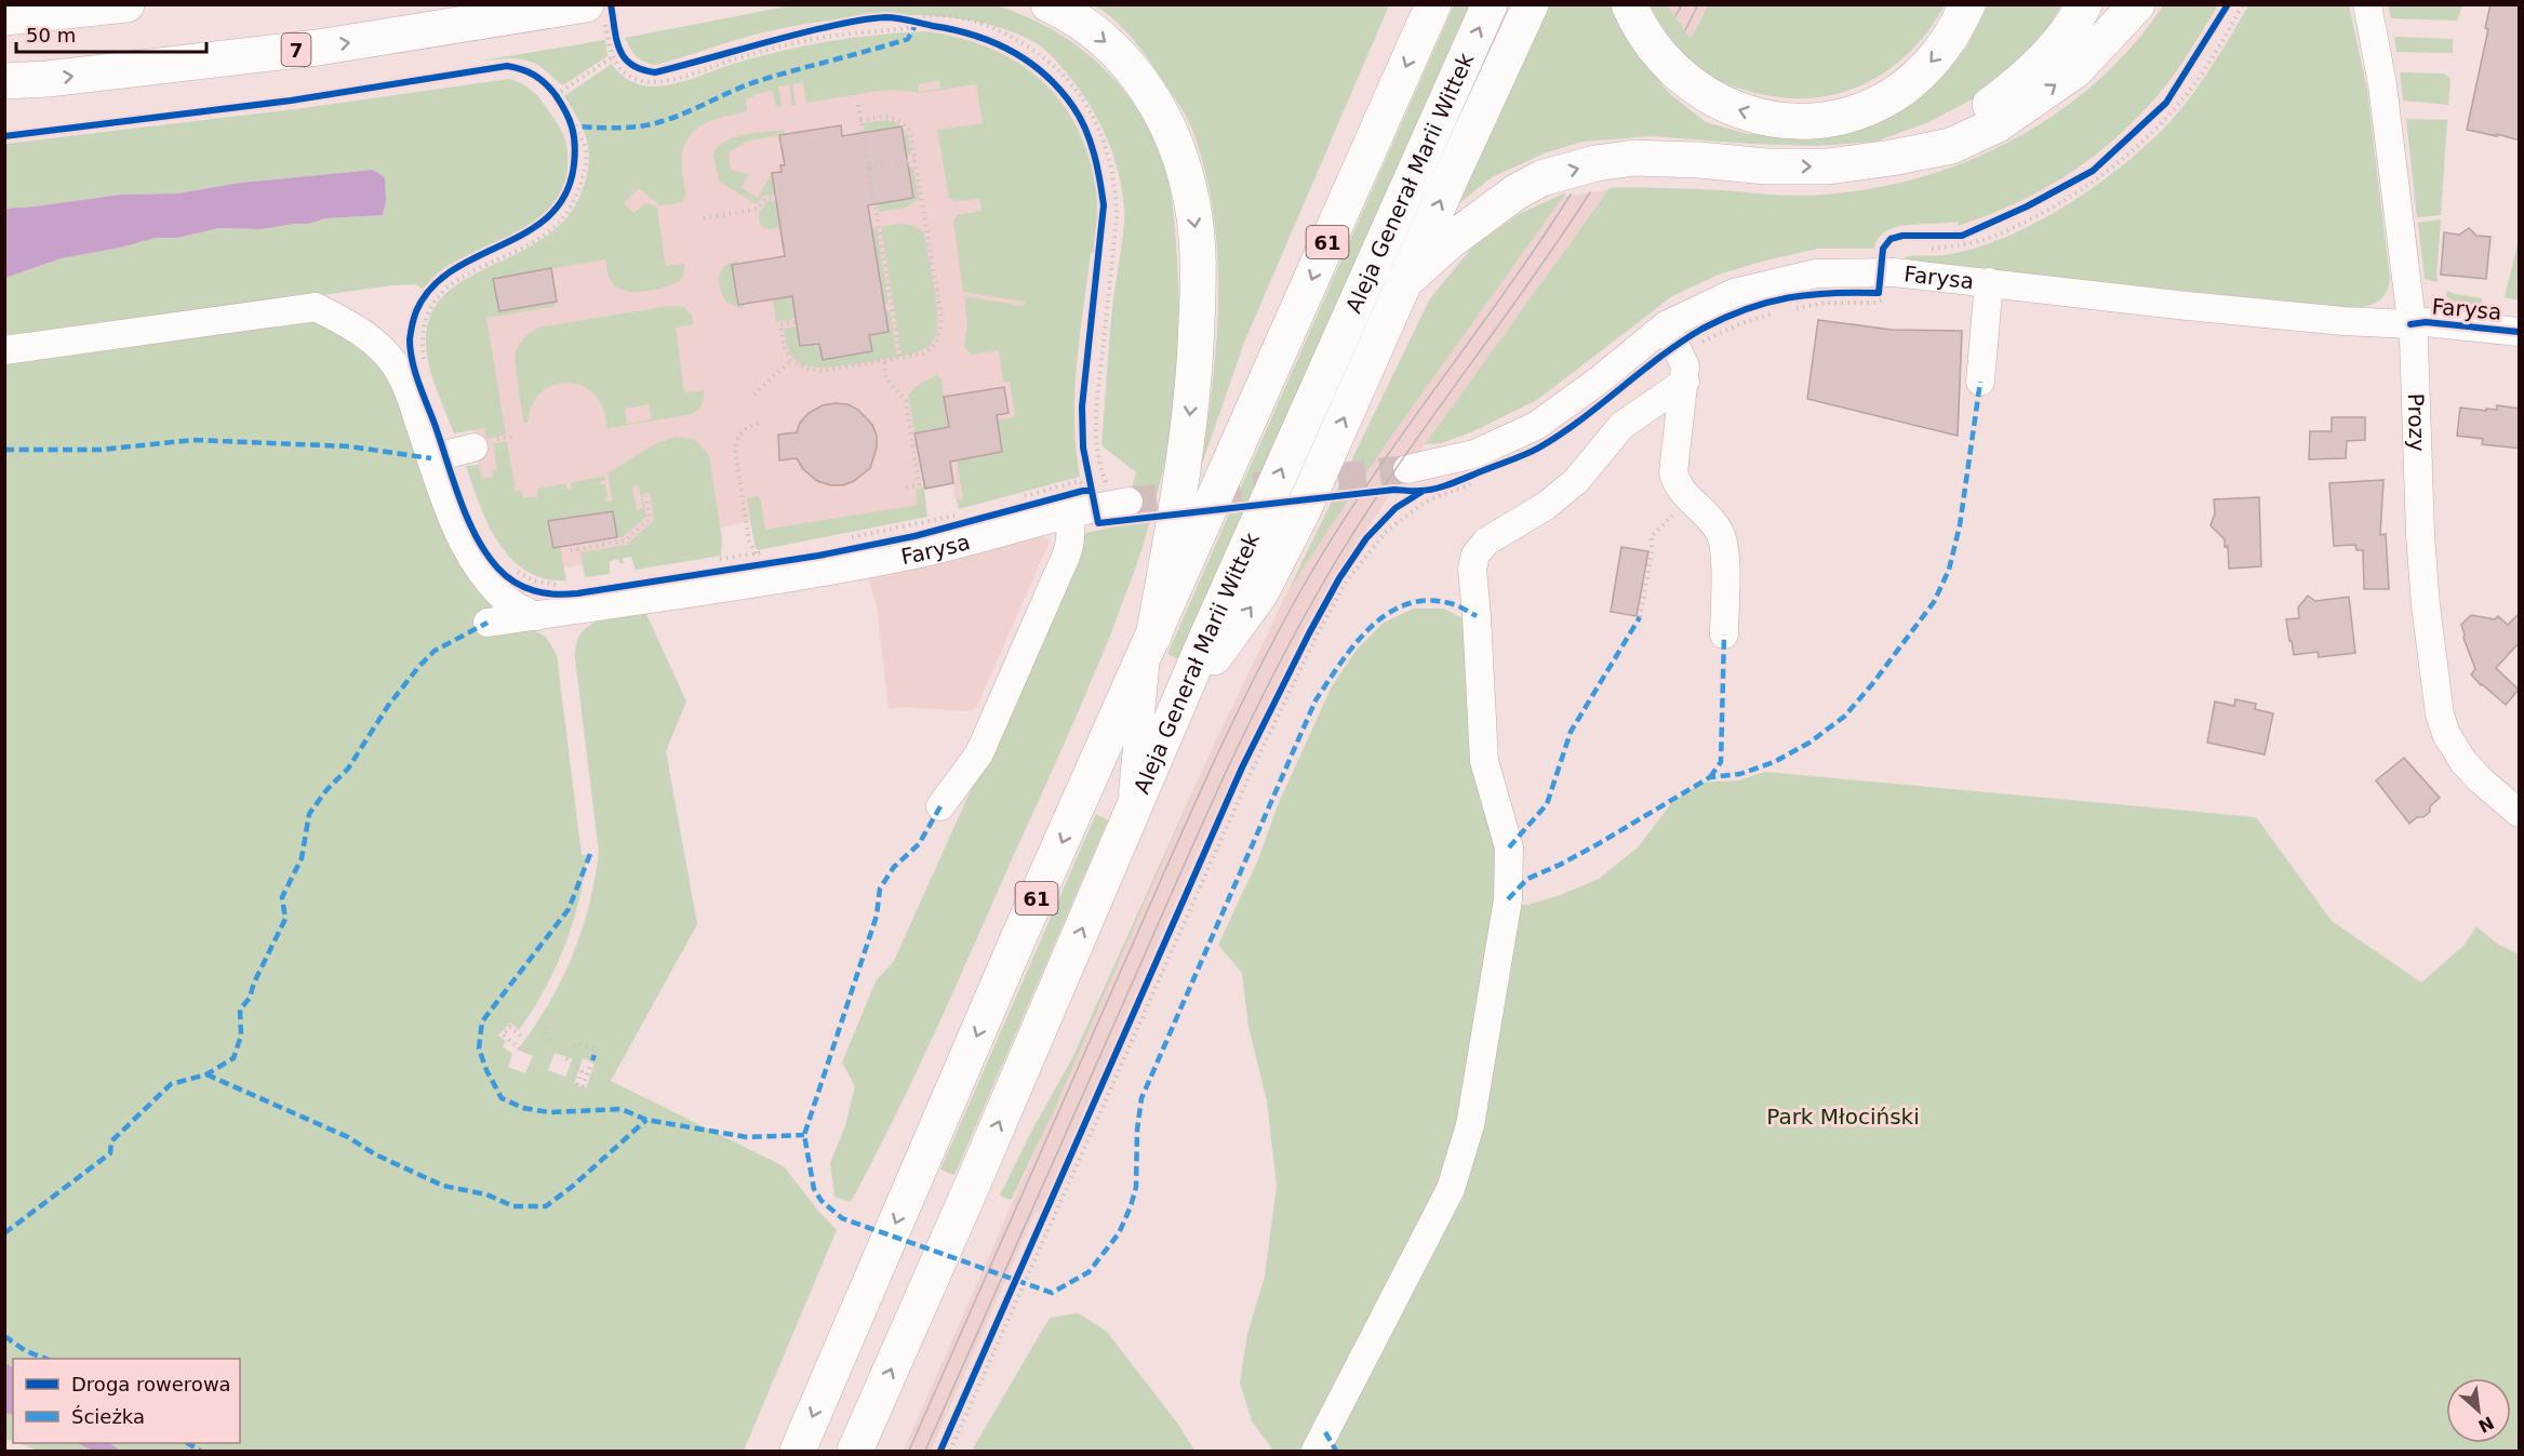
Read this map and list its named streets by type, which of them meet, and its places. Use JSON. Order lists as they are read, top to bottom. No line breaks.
{"streets":{"main road":["7","Aleja Generał Marii Wittek","61"],"street":["Farysa","Prozy"]},"crossings":[["Aleja Generał Marii Wittek","61"],["Farysa","Prozy"]],"parks":["Park Młociński"],"legend":["Droga rowerowa","Ścieżka"],"scale_bar":"50 m","north":"bottom right"}
